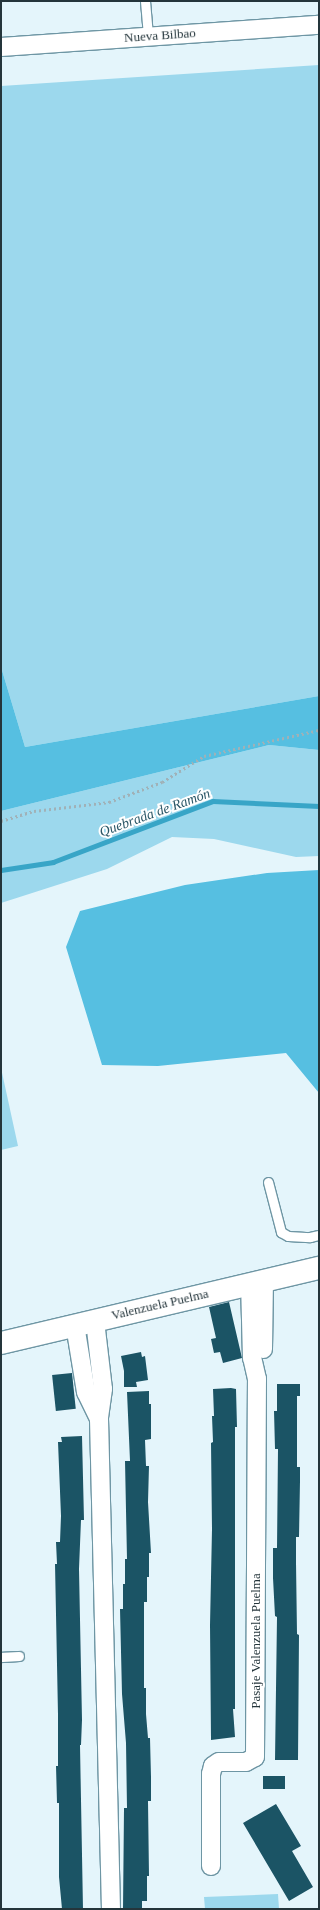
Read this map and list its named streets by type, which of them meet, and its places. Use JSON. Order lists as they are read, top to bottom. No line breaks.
{"streets":{"street":["Nueva Bilbao","Valenzuela Puelma","Pasaje Valenzuela Puelma"]},"crossings":[["Valenzuela Puelma","Pasaje Valenzuela Puelma"]],"water":["Quebrada de Ramón"]}
